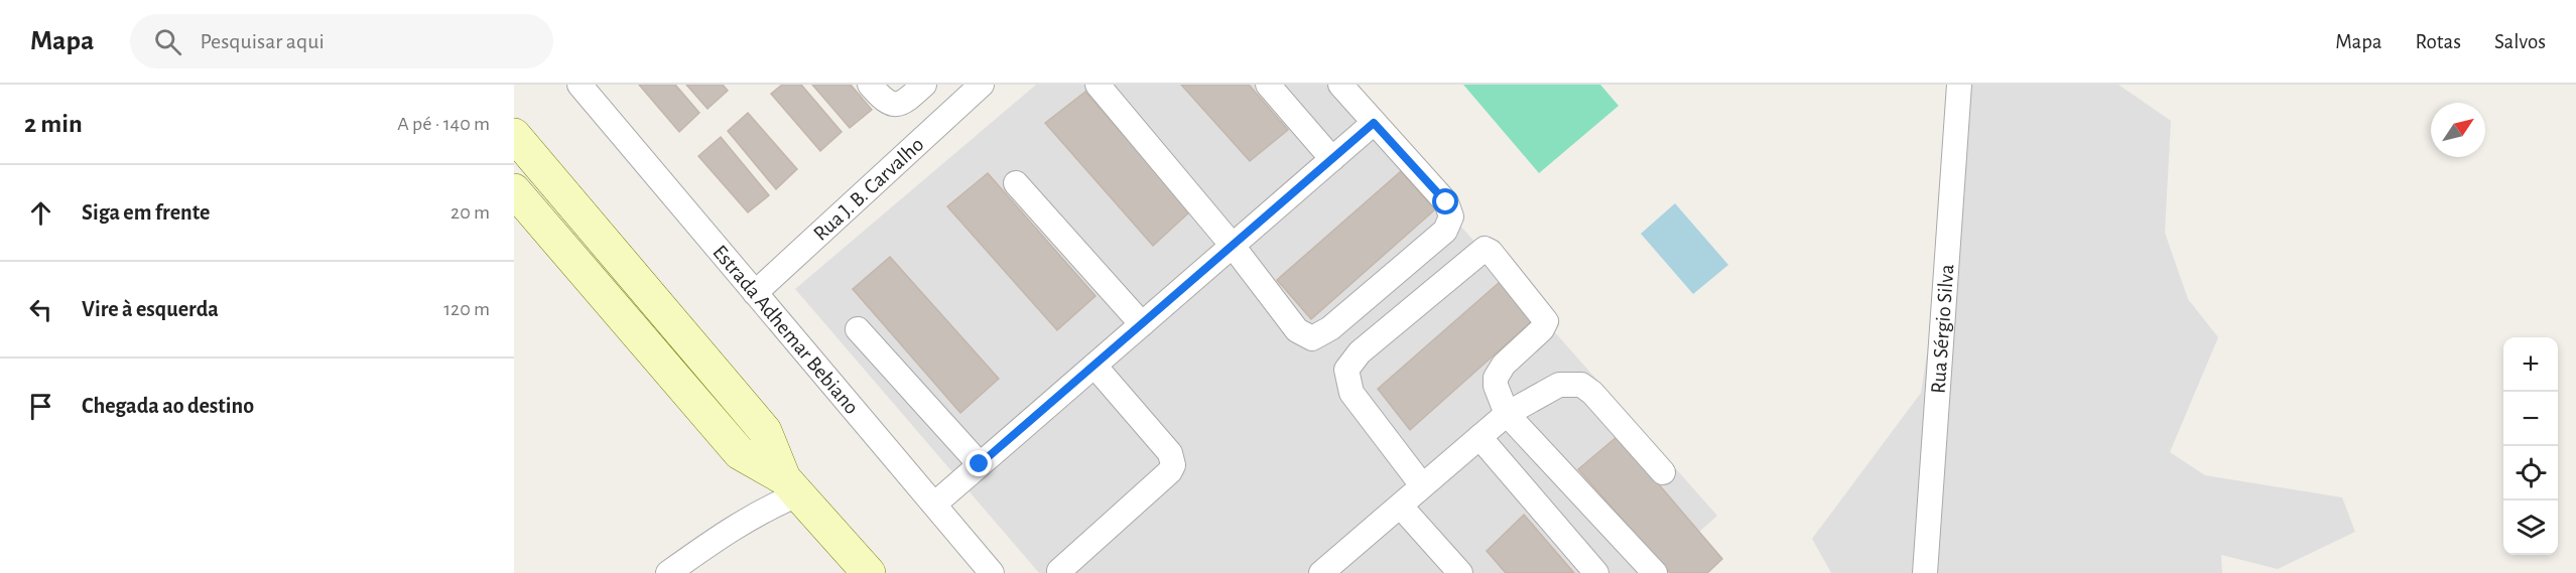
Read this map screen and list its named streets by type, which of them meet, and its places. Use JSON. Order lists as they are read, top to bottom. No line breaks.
{"streets":{"street":["Rua J. B. Carvalho","Estrada Adhemar Bebiano","Rua Sérgio Silva"]},"crossings":[["Rua J. B. Carvalho","Estrada Adhemar Bebiano"]],"north":"top right","page":{"header":"Mapa","search":"Pesquisar aqui","nav":["Mapa","Rotas","Salvos"],"heading":["2 min","A pé · 140 m"],"list":[["Siga em frente","20 m"],["Vire à esquerda","120 m"],"Chegada ao destino"],"map_buttons":["+","−"]}}
